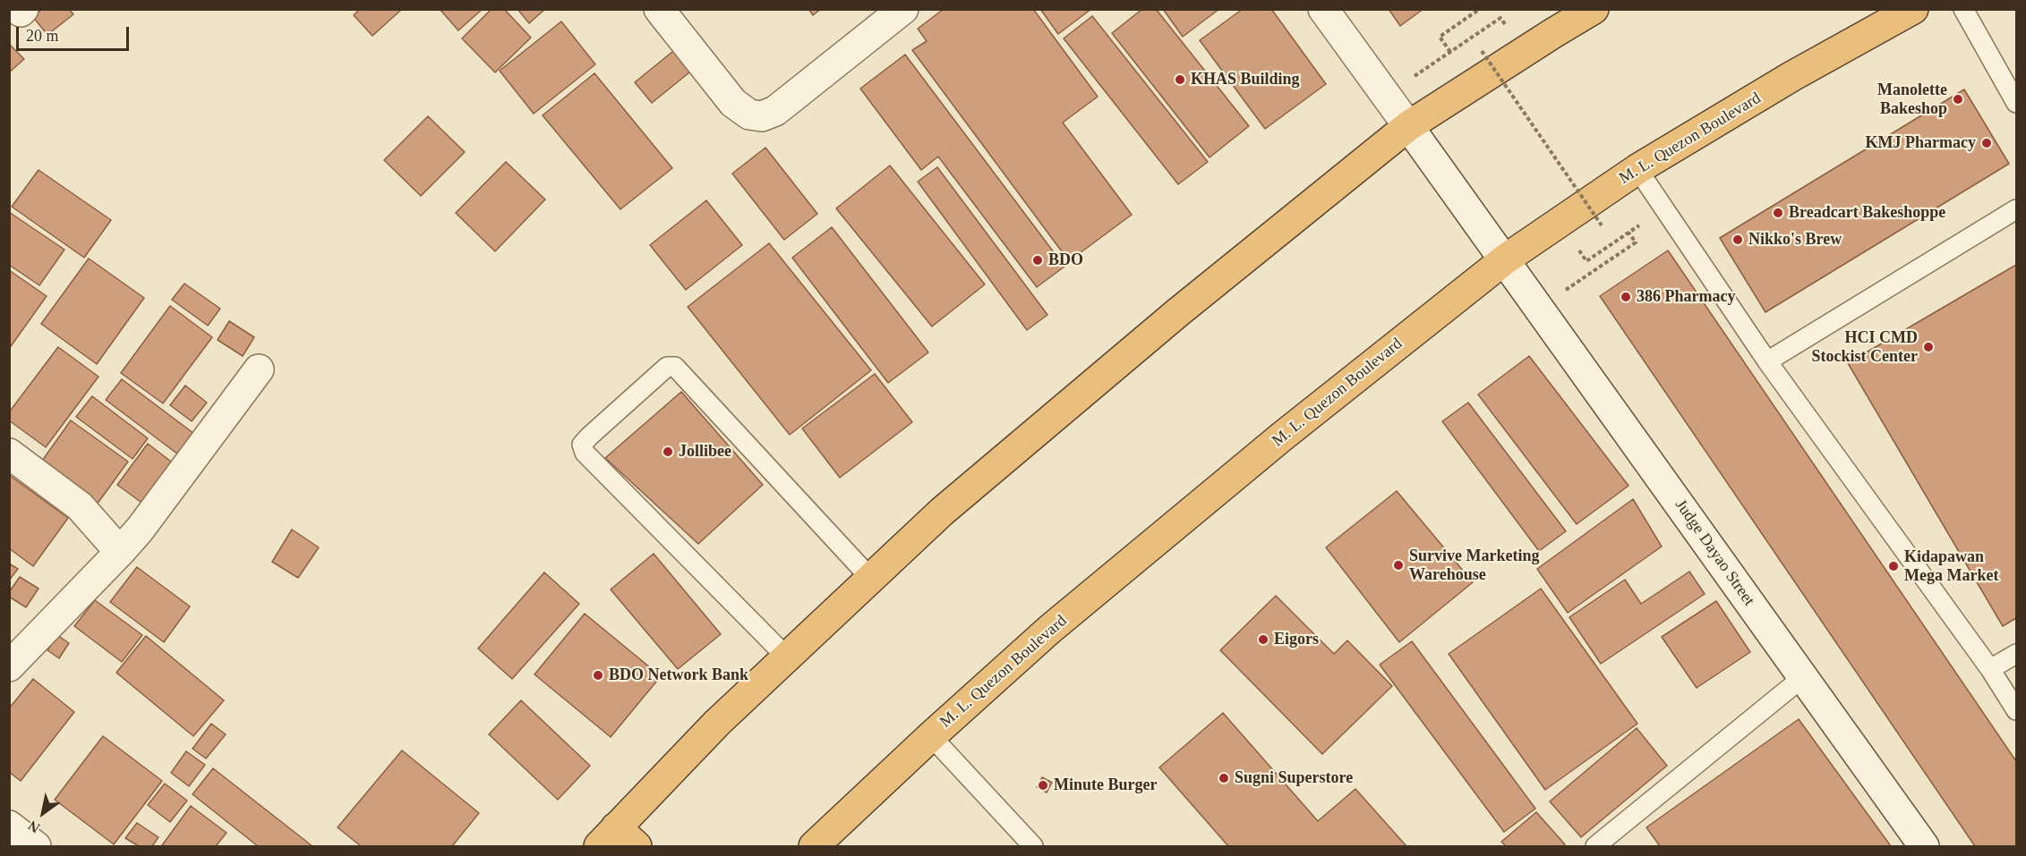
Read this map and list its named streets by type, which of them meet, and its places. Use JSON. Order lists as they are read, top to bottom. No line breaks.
{"streets":{"highway":["M. L. Quezon Boulevard"],"street":["Judge Dayao Street"]},"crossings":[["M. L. Quezon Boulevard","Judge Dayao Street"]],"places":["KHAS Building","Manolette Bakeshop","KMJ Pharmacy","Breadcart Bakeshoppe","Nikko's Brew","BDO","386 Pharmacy","HCI CMD Stockist Center","Jollibee","Survive Marketing Warehouse","Kidapawan Mega Market","Eigors","BDO Network Bank","Sugni Superstore","Minute Burger"],"scale_bar":"20 m","north":"bottom left"}
